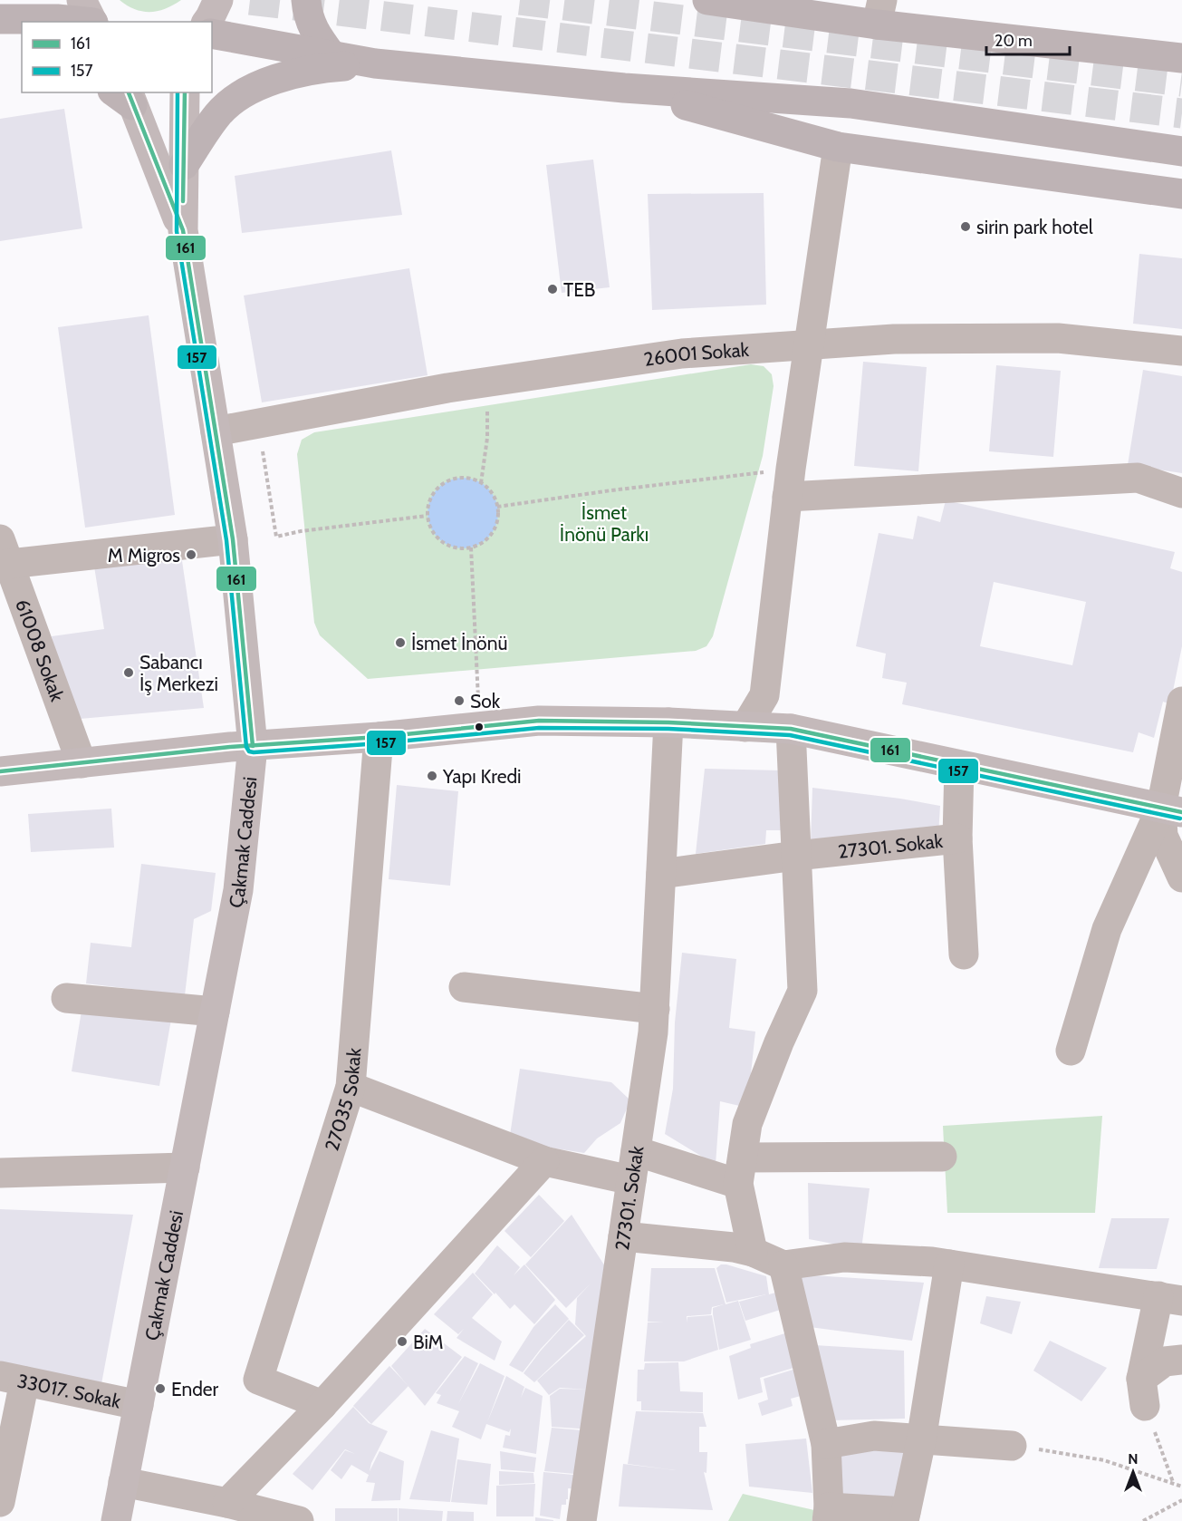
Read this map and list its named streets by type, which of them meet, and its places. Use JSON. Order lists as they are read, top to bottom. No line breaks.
{"streets":{"main road":["Çakmak Caddesi"],"street":["26001 Sokak","61008 Sokak","27301. Sokak","27035 Sokak","33017. Sokak"]},"crossings":[["26001 Sokak","Çakmak Caddesi"],["Çakmak Caddesi","33017. Sokak"]],"parks":["İsmet İnönü Parkı"],"places":["sirin park hotel","TEB","M Migros","İsmet İnönü","Sabancı İş Merkezi","Sok","Yapı Kredi","BiM","Ender"],"lines":["transit line 161","transit line 157"],"legend":["161","157"],"scale_bar":"20 m","north":"top"}
